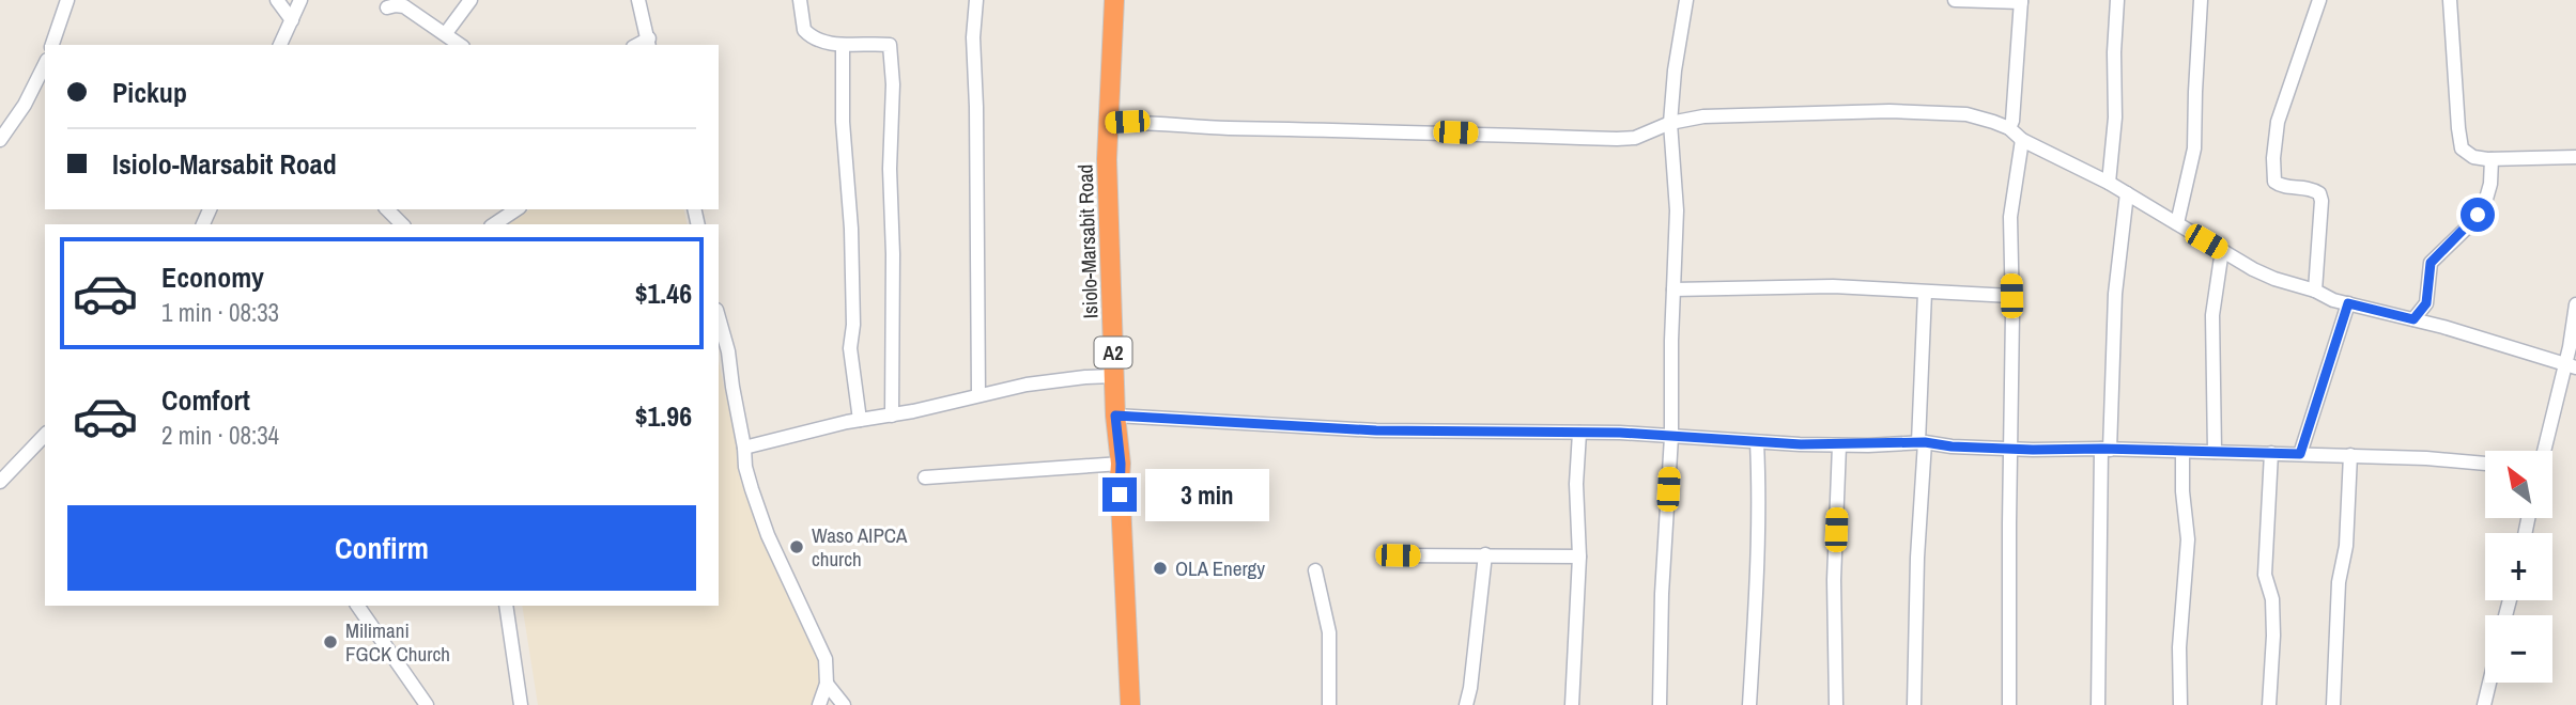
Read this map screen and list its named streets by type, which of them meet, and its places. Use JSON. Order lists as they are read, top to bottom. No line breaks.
{"streets":{"highway":["Isiolo-Marsabit Road","A2"]},"places":["Waso AIPCA church","OLA Energy","Milimani FGCK Church"],"north":"top left","page":{"banner":["Pickup","Isiolo-Marsabit Road"],"list":[{"name":"Economy","note":"1 min · 08:33","value":"$1.46"},{"name":"Comfort","note":"2 min · 08:34","value":"$1.96"}],"map_buttons":["+","−"],"bubble":"3 min","buttons":"Confirm"}}
